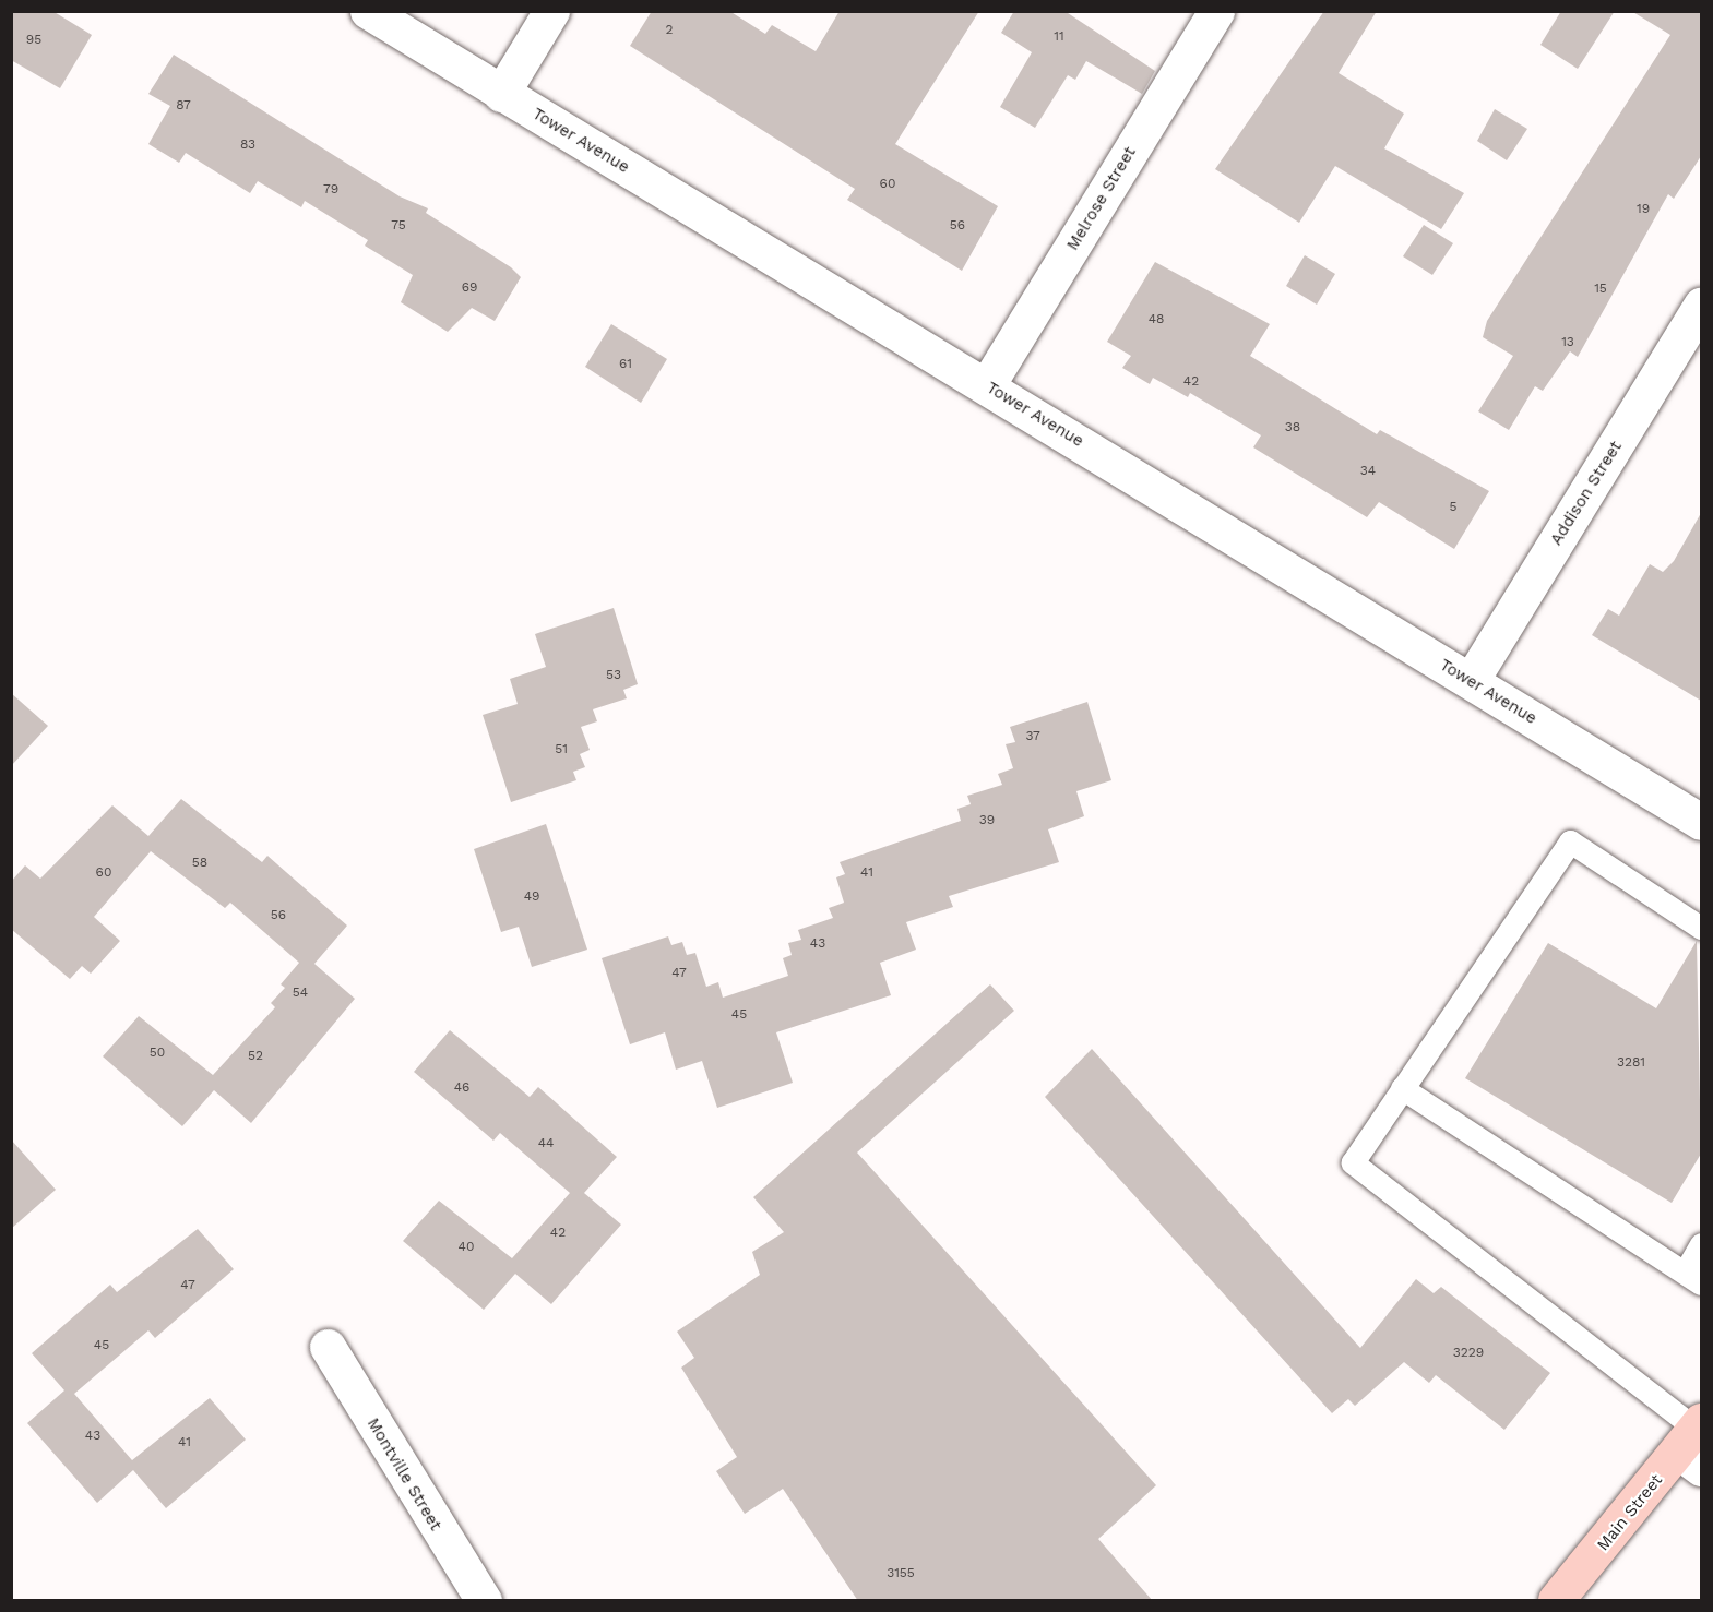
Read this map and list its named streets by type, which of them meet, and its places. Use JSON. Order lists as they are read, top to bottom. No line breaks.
{"streets":{"main road":["Tower Avenue","Melrose Street","Addison Street","Montville Street","Main Street"]},"crossings":[["Tower Avenue","Melrose Street"],["Tower Avenue","Addison Street"]],"house_numbers":["2","11","95","87","83","60","79","19","75","56","69","15","48","13","61","42","38","34","5","53","37","51","39","58","60","41","49","56","43","47","54","45","50","52","3281","46","44","42","40","47","45","3229","43","41","3155"]}
